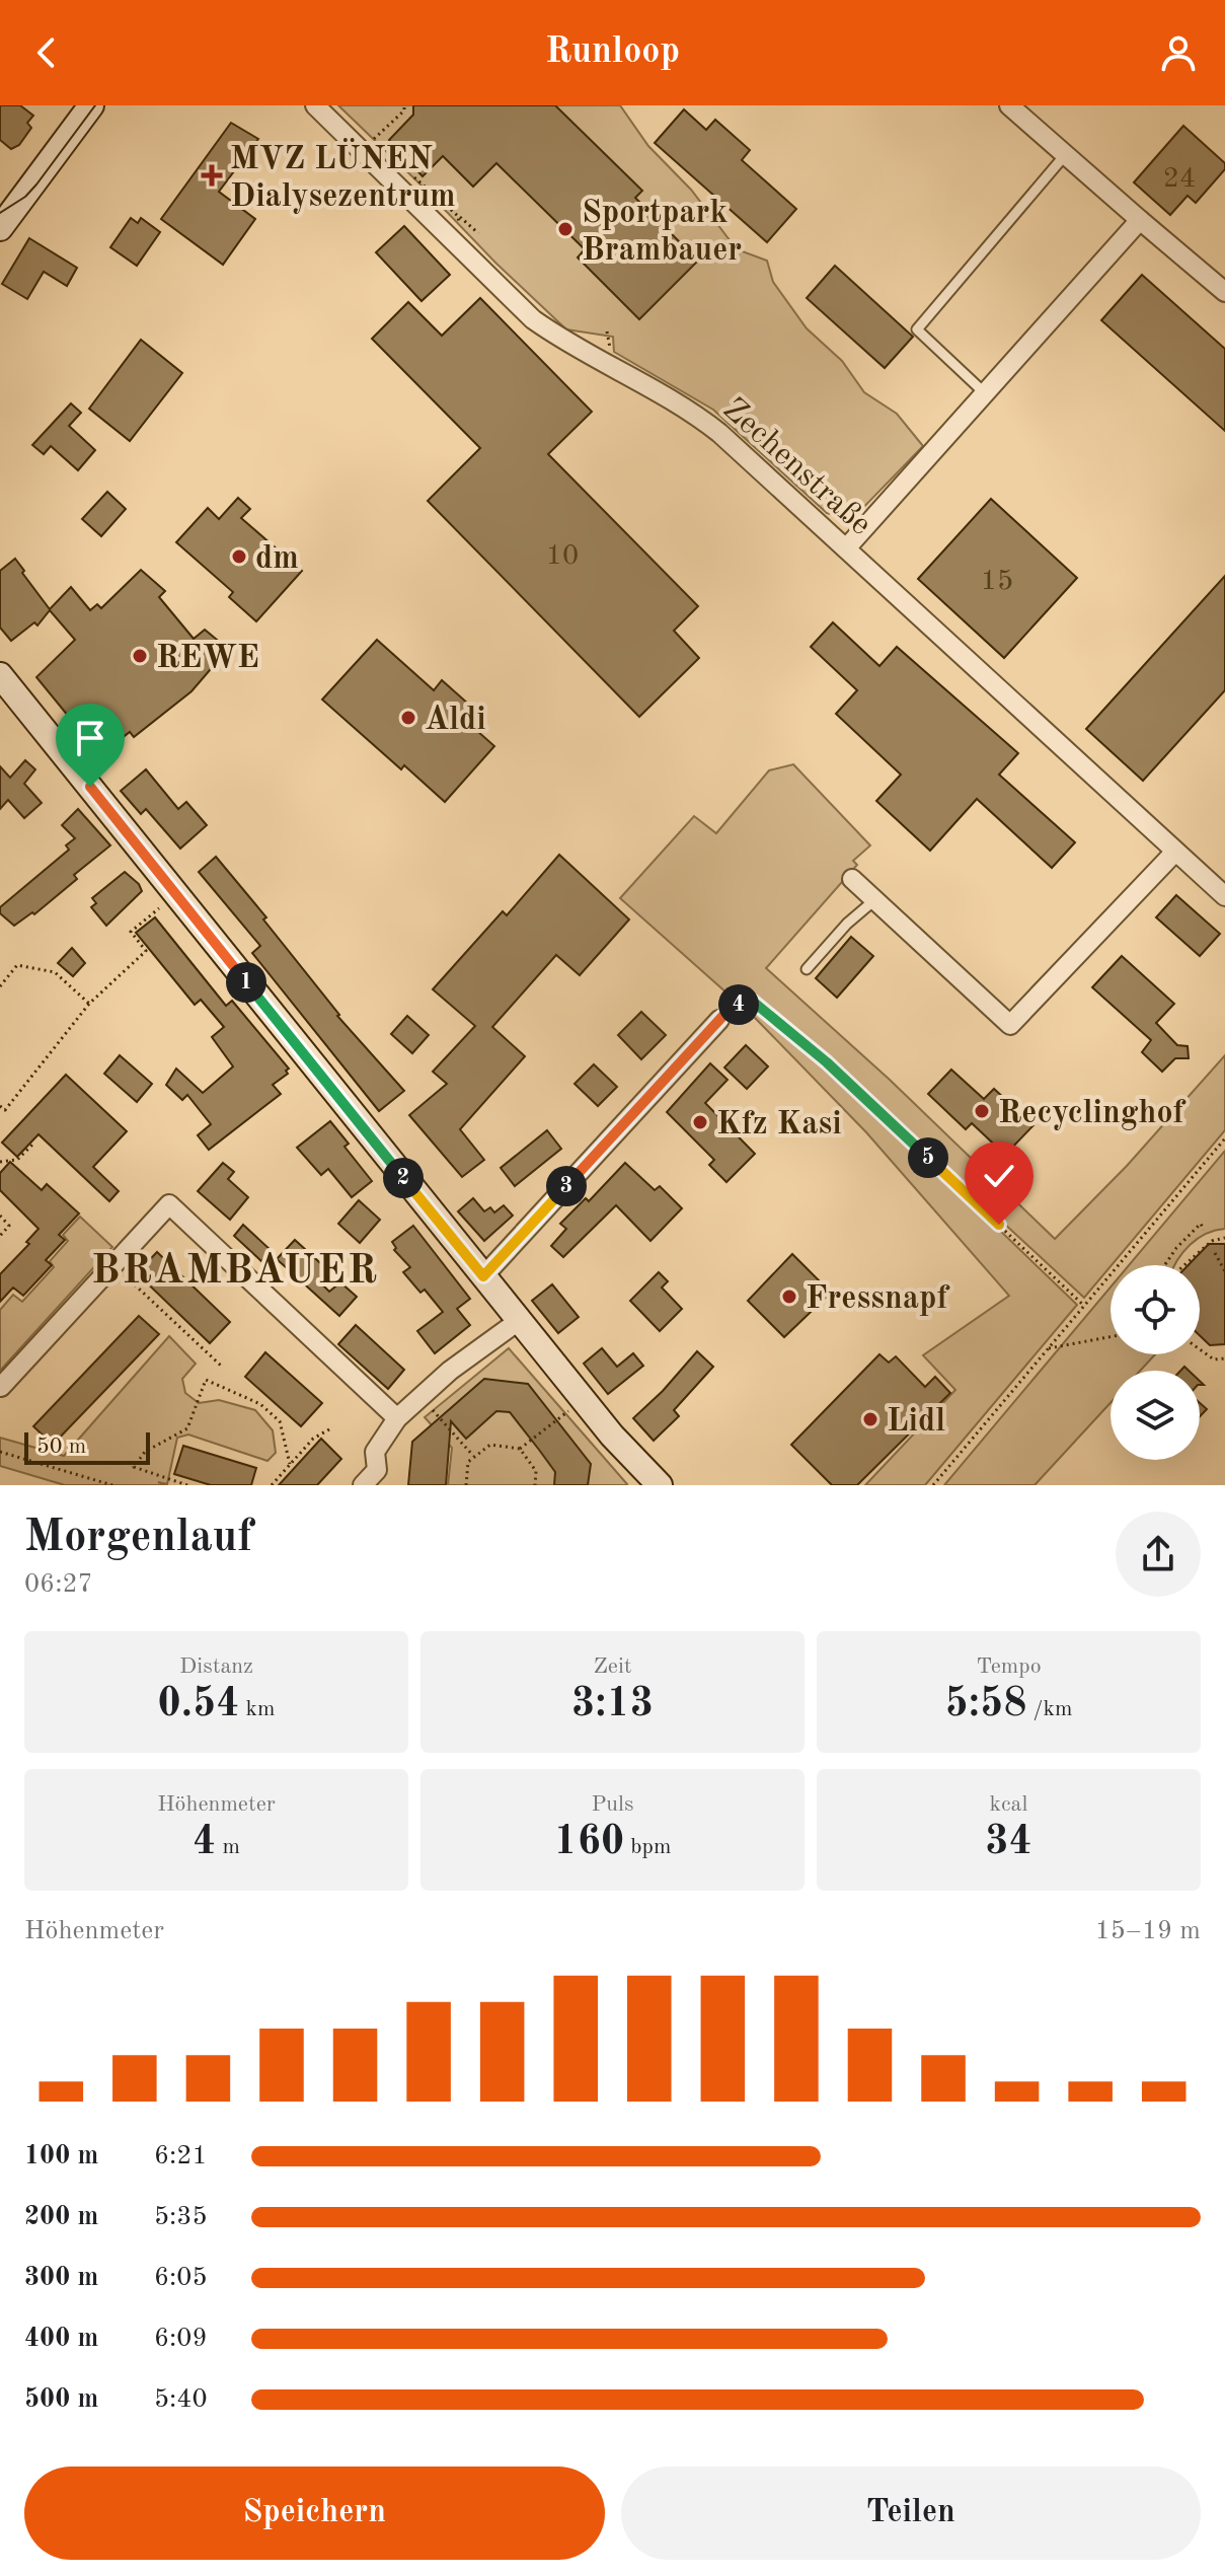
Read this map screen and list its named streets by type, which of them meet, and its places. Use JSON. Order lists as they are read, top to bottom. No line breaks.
{"streets":{"street":["Zechenstraße"]},"districts":["BRAMBAUER"],"places":{"health":["MVZ LÜNEN Dialysezentrum"],"other":["Sportpark Brambauer","dm","REWE","Aldi","Recyclinghof","Kfz Kasi","Fressnapf","Lidl"]},"house_numbers":["24","10","15"],"scale_bar":"50 m","page":{"header":"Runloop","pins":["1","4","5","2","3"],"scale":"50 m","heading":["Morgenlauf","06:27"],"stats":[["Distanz","0.54 km"],["Zeit","3:13"],["Tempo","5:58 /km"],["Höhenmeter","4 m"],["Puls","160 bpm"],["kcal","34"]],"chart":["Höhenmeter","15–19 m"],"list":[{"name":"100 m","note":"6:21"},{"name":"200 m","note":"5:35"},{"name":"300 m","note":"6:05"},{"name":"400 m","note":"6:09"},{"name":"500 m","note":"5:40"}],"buttons":["Speichern","Teilen"]}}
